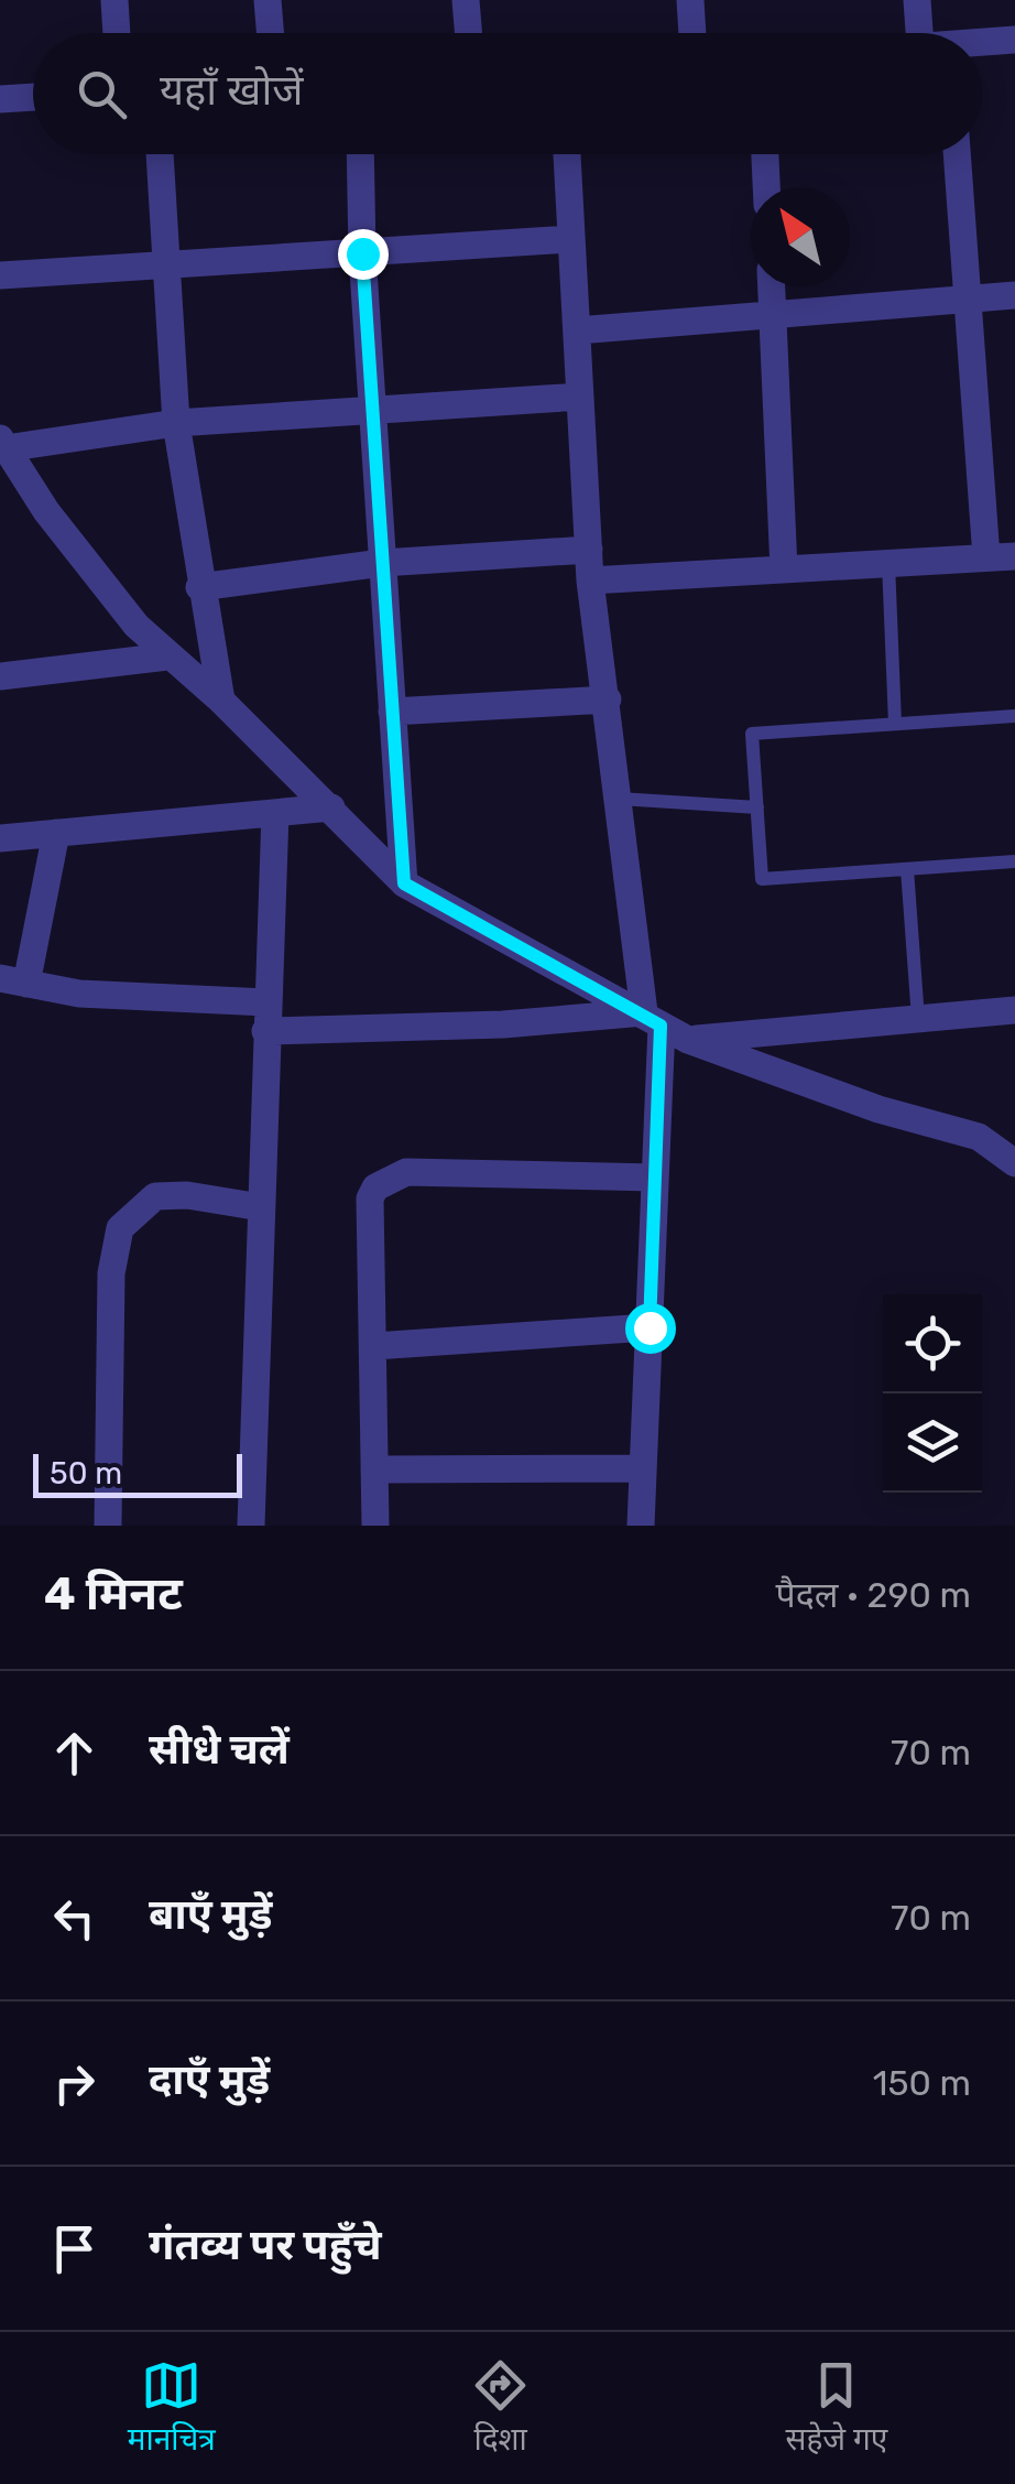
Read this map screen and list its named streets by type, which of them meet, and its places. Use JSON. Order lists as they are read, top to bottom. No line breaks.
{"scale_bar":"50 m","north":"top left","page":{"search":"यहाँ खोजें","scale":"50 m","heading":["4 मिनट","पैदल · 290 m"],"list":[["सीधे चलें","70 m"],["बाएँ मुड़ें","70 m"],["दाएँ मुड़ें","150 m"],"गंतव्य पर पहुँचे"],"nav":["मानचित्र","दिशा","सहेजे गए"]}}
